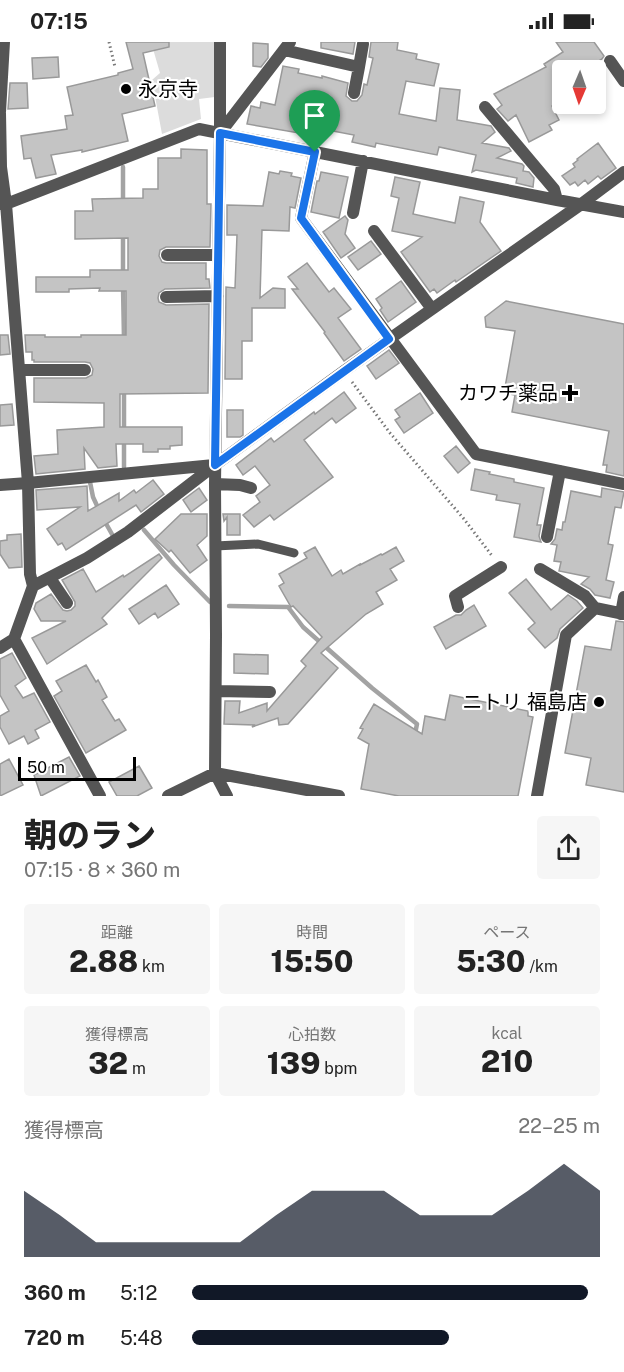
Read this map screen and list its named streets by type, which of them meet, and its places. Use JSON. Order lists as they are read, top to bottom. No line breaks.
{"places":{"other":["永京寺","ニトリ 福島店"],"health":["カワチ薬品"]},"scale_bar":"50 m","north":"bottom","page":{"status":"07:15","scale":"50 m","heading":["朝のラン","07:15 · 8 × 360 m"],"stats":[["距離","2.88 km"],["時間","15:50"],["ペース","5:30 /km"],["獲得標高","32 m"],["心拍数","139 bpm"],["kcal","210"]],"chart":["獲得標高","22–25 m"],"list":[{"name":"360 m","note":"5:12"},{"name":"720 m","note":"5:48"}]}}
